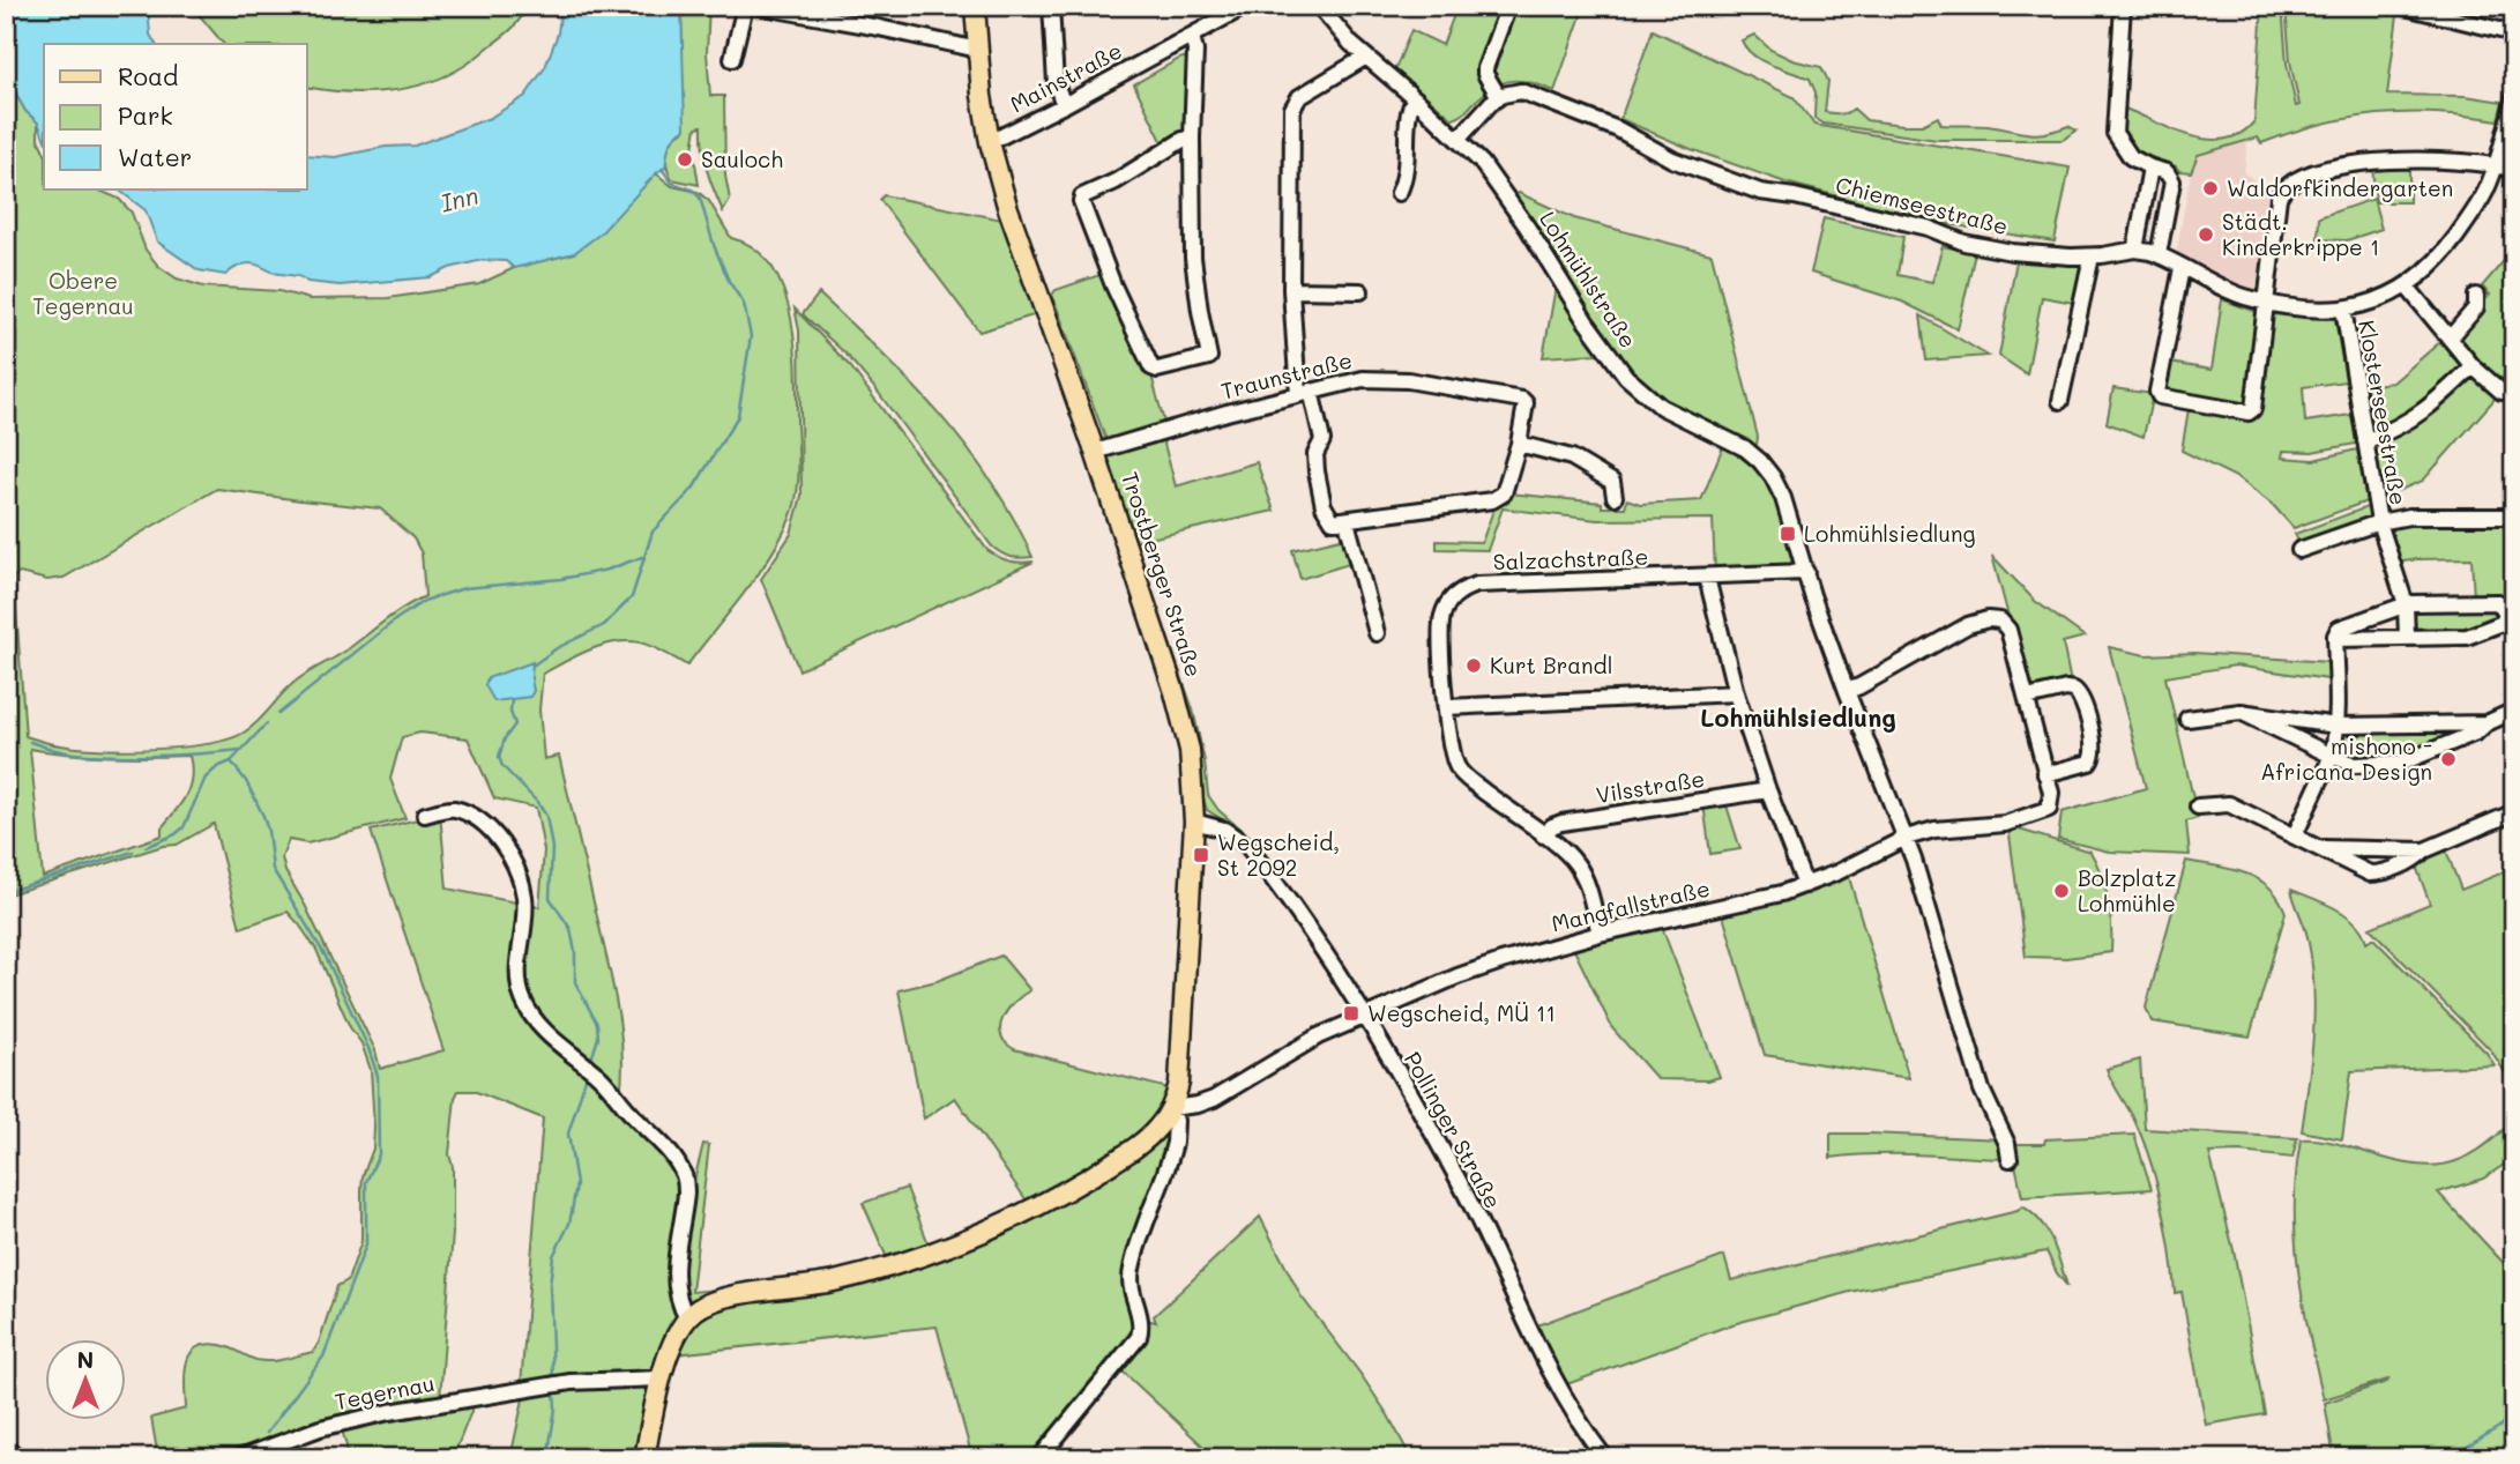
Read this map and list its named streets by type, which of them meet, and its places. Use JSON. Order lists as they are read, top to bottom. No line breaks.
{"streets":{"main road":["Trostberger Straße"],"street":["Mainstraße","Chiemseestraße","Lohmühlstraße","Traunstraße","Klosterseestraße","Salzachstraße","Vilsstraße","Mangfallstraße","Pollinger Straße","Tegernau"]},"crossings":[["Mainstraße","Trostberger Straße"],["Chiemseestraße","Klosterseestraße"],["Lohmühlstraße","Salzachstraße"],["Traunstraße","Trostberger Straße"],["Salzachstraße","Vilsstraße"],["Salzachstraße","Mangfallstraße"],["Trostberger Straße","Mangfallstraße"],["Trostberger Straße","Pollinger Straße"],["Mangfallstraße","Pollinger Straße"]],"districts":["Lohmühlsiedlung"],"water":["Inn"],"parks":["Obere Tegernau"],"places":{"other":["Sauloch","Waldorfkindergarten","Städt. Kinderkrippe 1","Kurt Brandl","mishono - Africana Design","Bolzplatz Lohmühle"],"transit":["Lohmühlsiedlung","Wegscheid, St 2092","Wegscheid, MÜ 11"]},"legend":["Road","Park","Water"],"north":"top"}
